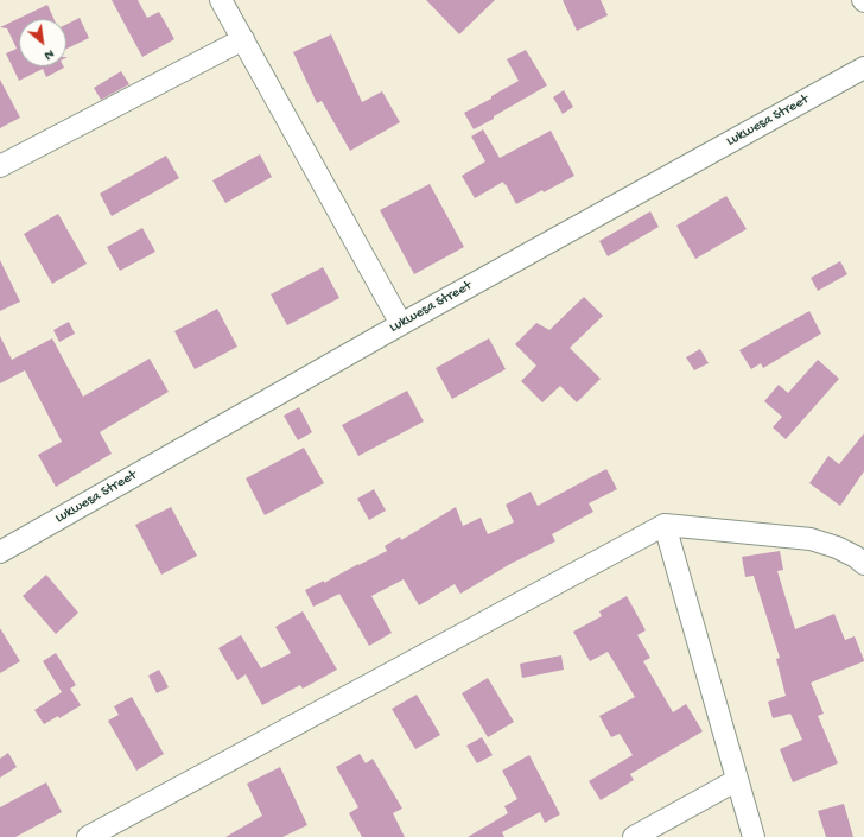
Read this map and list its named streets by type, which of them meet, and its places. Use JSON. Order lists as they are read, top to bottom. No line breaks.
{"streets":{"street":["Lukwesa Street"]},"north":"bottom right"}
